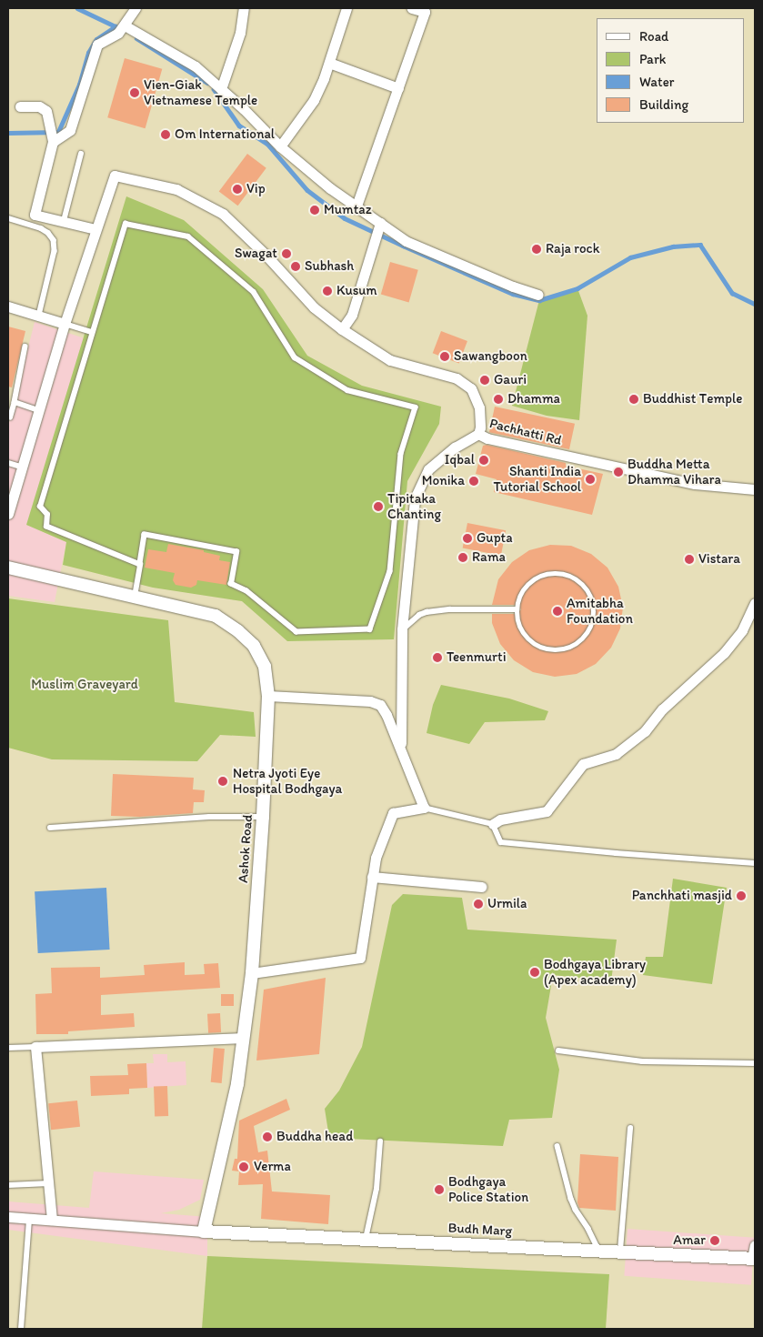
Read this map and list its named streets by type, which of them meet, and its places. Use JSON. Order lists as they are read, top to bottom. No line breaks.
{"streets":{"street":["Pachhatti Rd","Ashok Road","Budh Marg"]},"crossings":[["Ashok Road","Budh Marg"]],"parks":["Muslim Graveyard"],"places":["Vien-Giak Vietnamese Temple","Om International","Vip","Mumtaz","Raja rock","Swagat","Subhash","Kusum","Sawangboon","Gauri","Dhamma","Buddhist Temple","Iqbal","Buddha Metta Dhamma Vihara","Shanti India Tutorial School","Monika","Tipitaka Chanting","Gupta","Rama","Vistara","Amitabha Foundation","Teenmurti","Netra Jyoti Eye Hospital Bodhgaya","Panchhati masjid","Urmila","Bodhgaya Library (Apex academy)","Buddha head","Verma","Bodhgaya Police Station","Amar"],"legend":["Road","Park","Water","Building"]}
